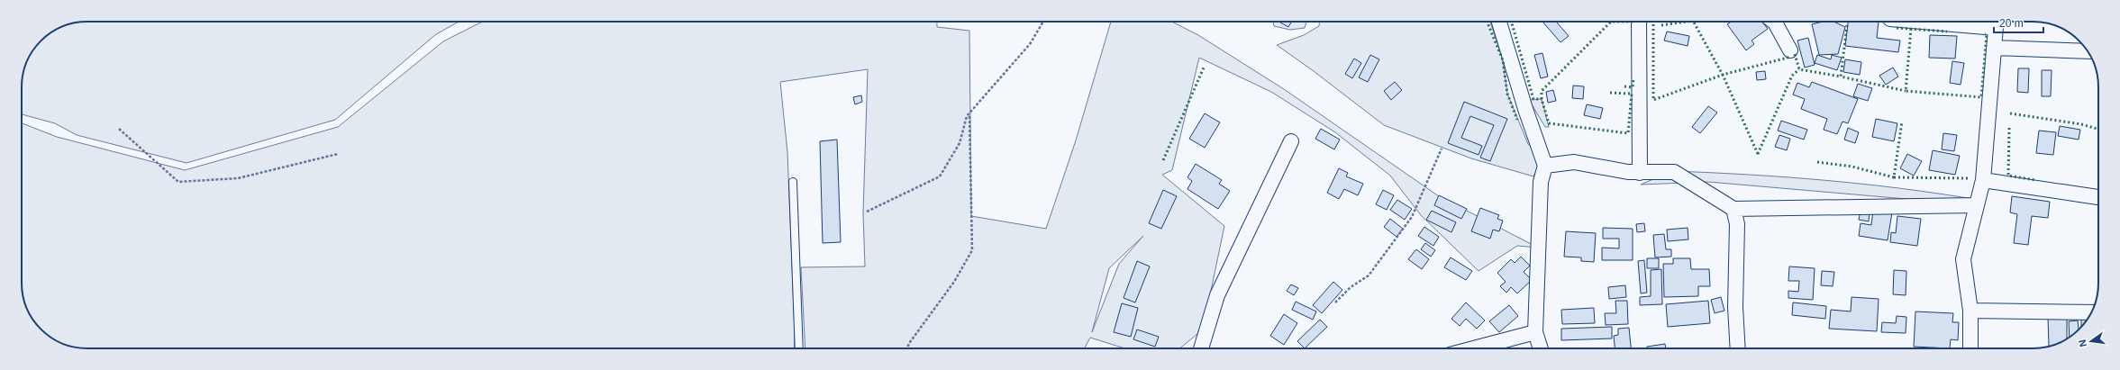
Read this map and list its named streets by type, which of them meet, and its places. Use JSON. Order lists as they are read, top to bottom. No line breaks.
{"scale_bar":"20 m","north":"left"}
